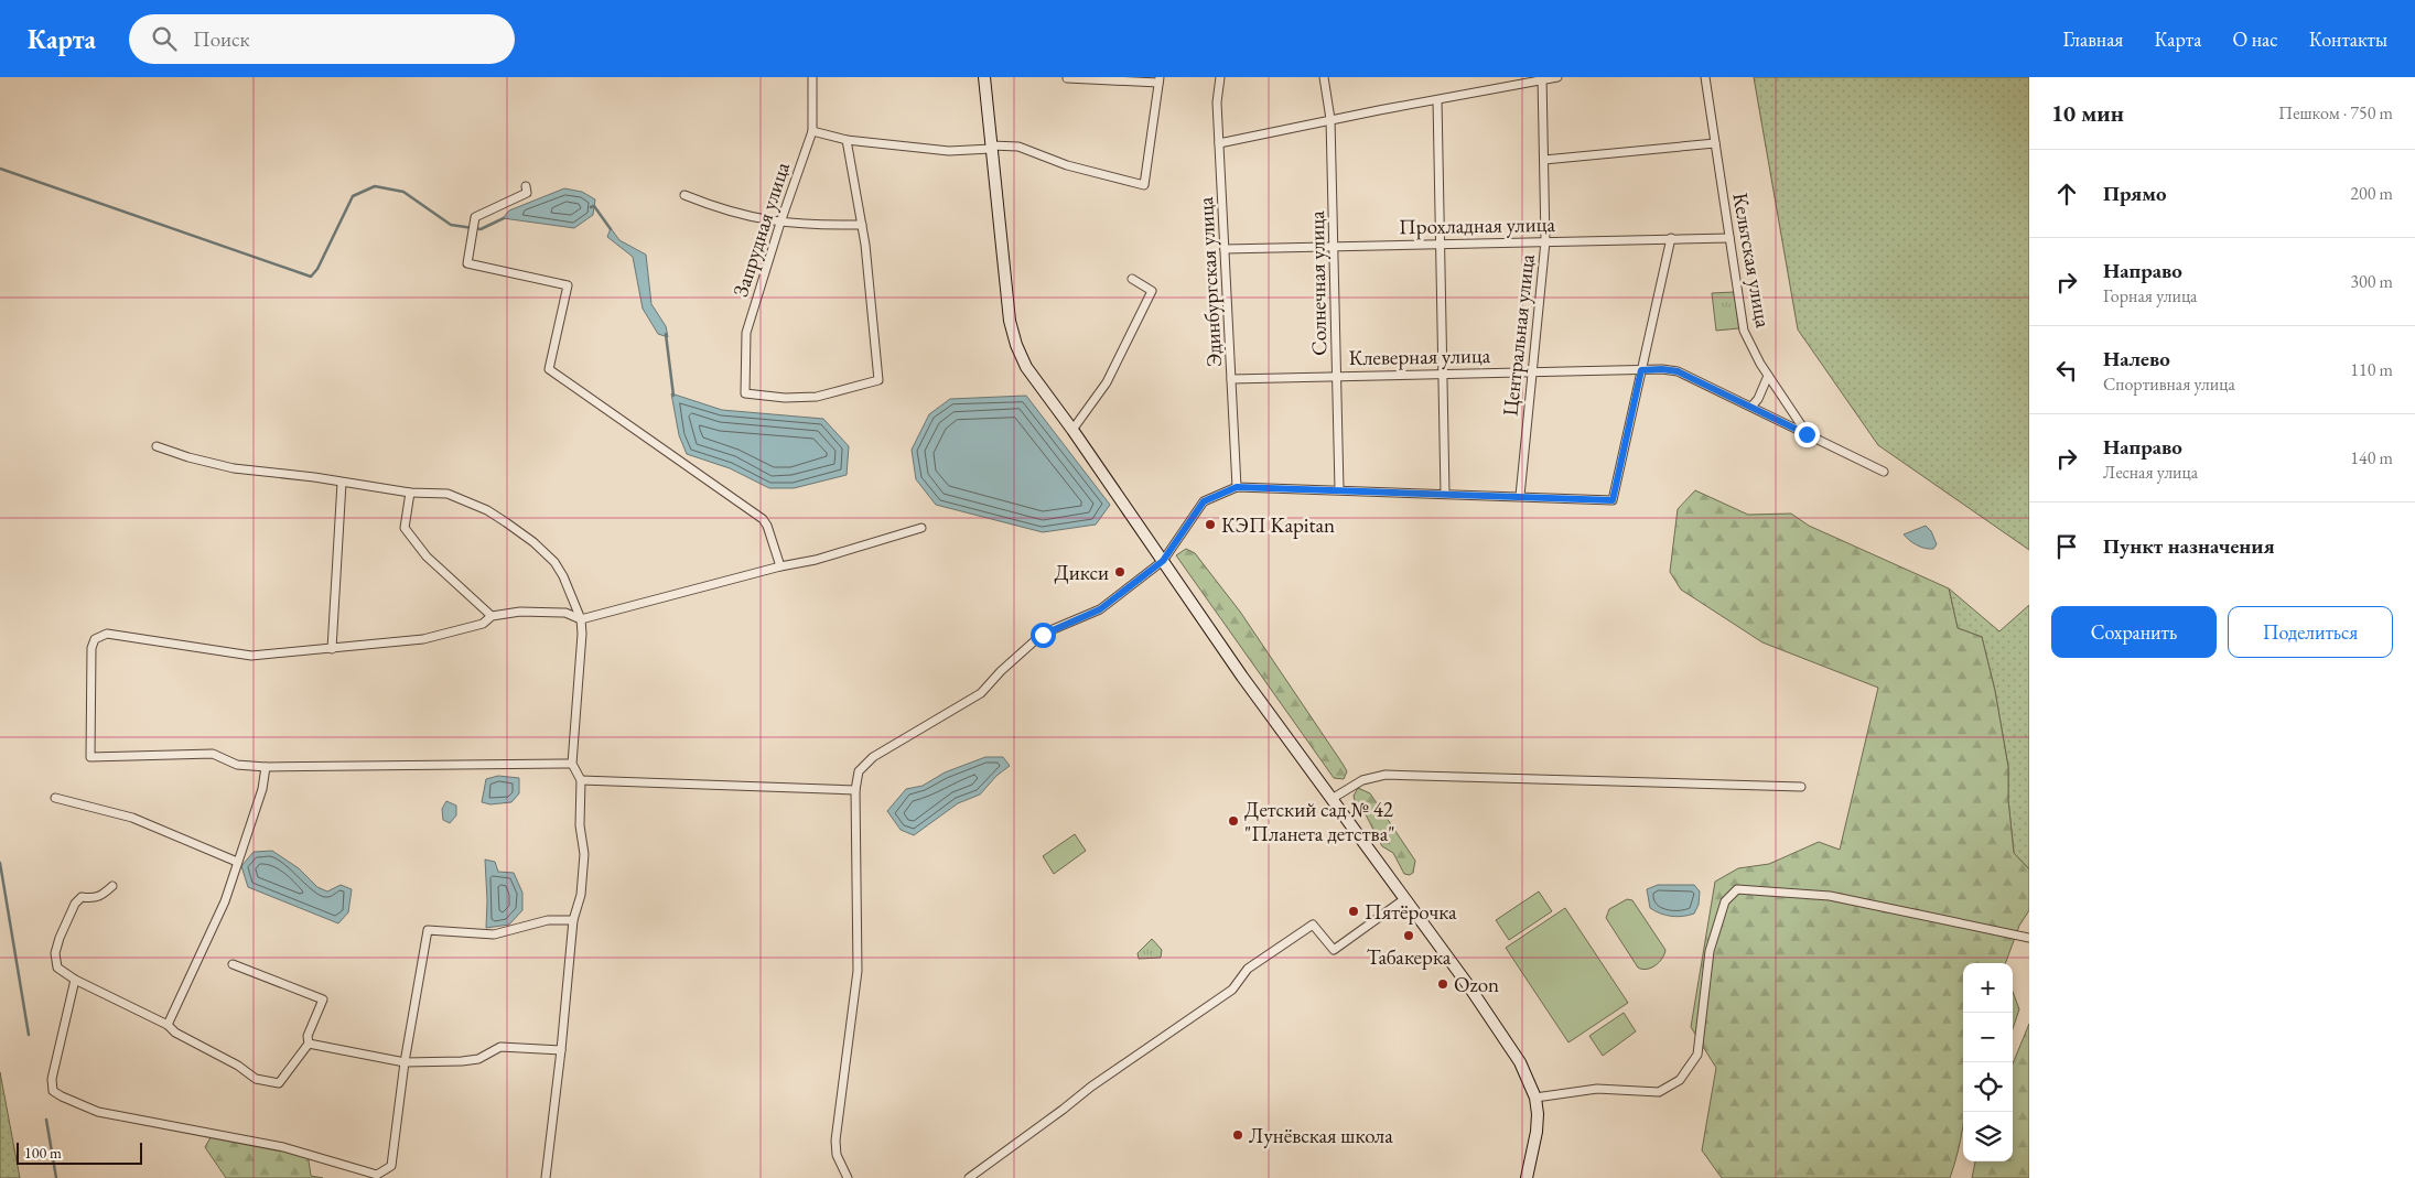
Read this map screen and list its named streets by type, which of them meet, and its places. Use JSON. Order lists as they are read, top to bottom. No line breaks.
{"streets":{"street":["Прохладная улица","Запрудная улица","Кельтская улица","Эдинбургская улица","Солнечная улица","Центральная улица","Клеверная улица"]},"crossings":[["Прохладная улица","Кельтская улица"],["Прохладная улица","Эдинбургская улица"],["Прохладная улица","Солнечная улица"],["Прохладная улица","Центральная улица"],["Кельтская улица","Клеверная улица"],["Эдинбургская улица","Клеверная улица"],["Солнечная улица","Клеверная улица"],["Центральная улица","Клеверная улица"]],"places":["КЭП Kapitan","Дикси","Детский сад № 42 \"Планета детства\"","Пятёрочка","Табакерка","Ozon","Лунёвская школа"],"scale_bar":"100 m","page":{"header":"Карта","search":"Поиск","nav":["Главная","Карта","О нас","Контакты"],"heading":["10 мин","Пешком · 750 m"],"list":[["Прямо","200 m"],["Направо","Горная улица","300 m"],["Налево","Спортивная улица","110 m"],["Направо","Лесная улица","140 m"],"Пункт назначения"],"buttons":["Сохранить","Поделиться"],"map_buttons":["+","−"],"scale":"100 m"}}
